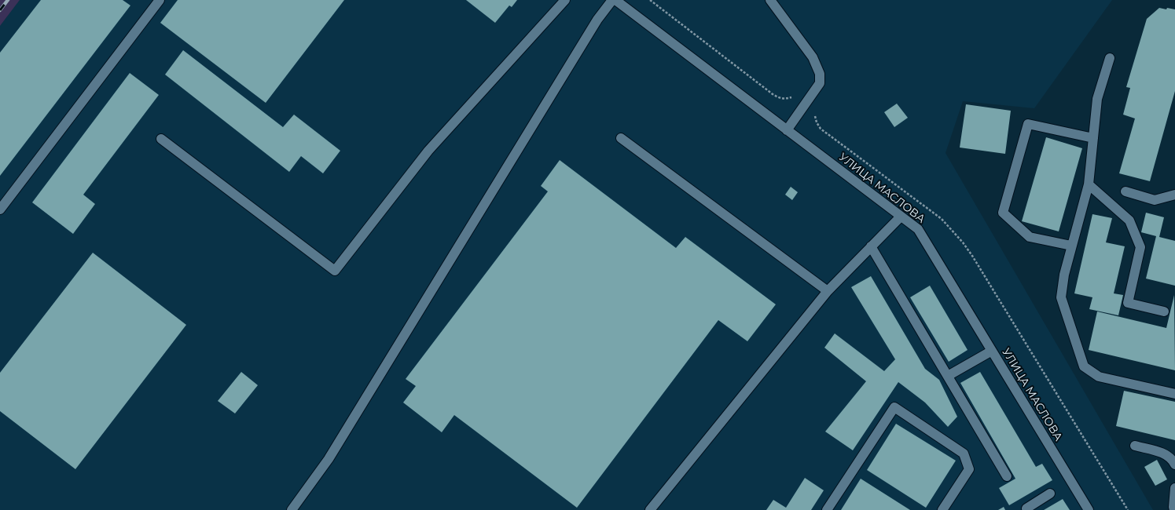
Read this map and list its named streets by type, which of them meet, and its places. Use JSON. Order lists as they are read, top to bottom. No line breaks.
{"streets":{"lane":["УЛИЦА МАСЛОВА"]}}
